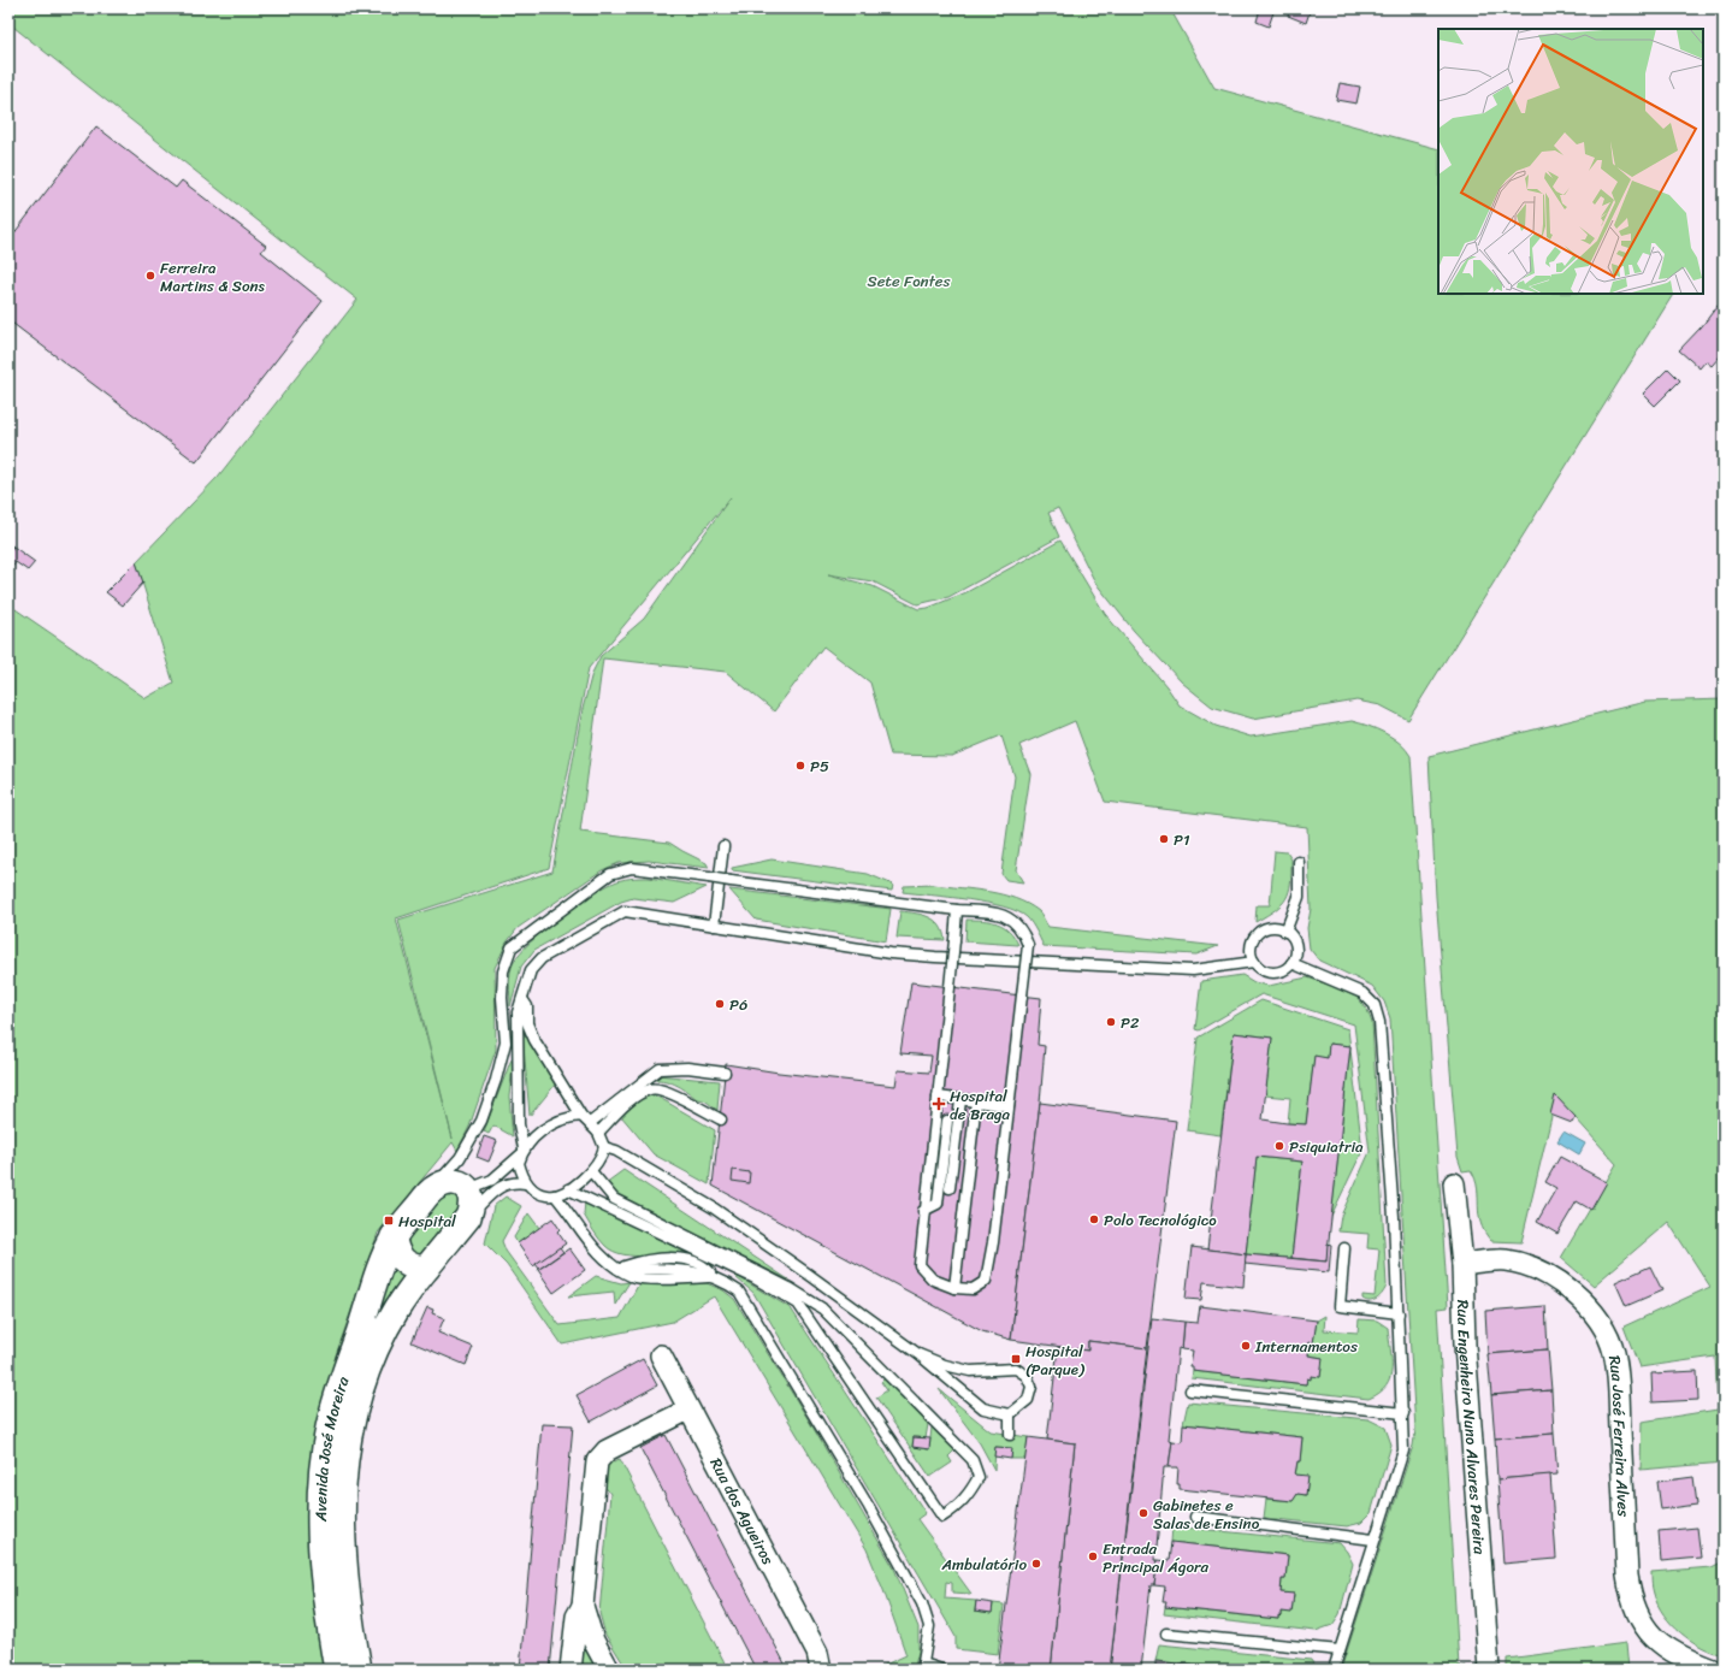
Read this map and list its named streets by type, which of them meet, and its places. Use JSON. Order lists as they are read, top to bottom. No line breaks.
{"streets":{"street":["Rua Engenheiro Nuno Alvares Pereira","Rua José Ferreira Alves","Avenida José Moreira","Rua dos Agueiros"]},"crossings":[["Rua Engenheiro Nuno Alvares Pereira","Rua José Ferreira Alves"]],"parks":["Sete Fontes"],"places":{"other":["Ferreira Martins & Sons","P5","P1","P6","P2","Psiquiatria","Polo Tecnológico","Internamentos","Gabinetes e Salas de Ensino","Entrada Principal Ágora","Ambulatório"],"health":["Hospital de Braga"],"transit":["Hospital","Hospital (Parque)"]}}
